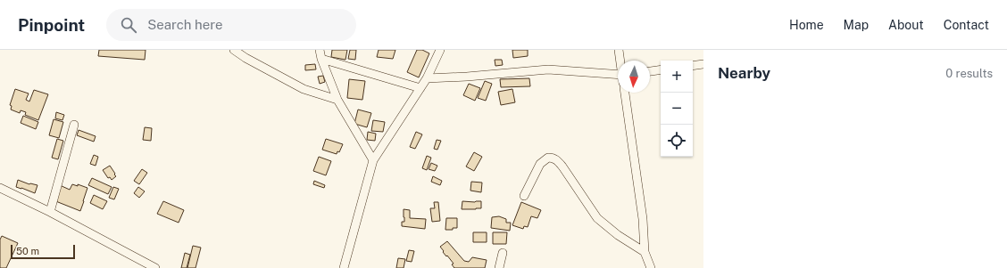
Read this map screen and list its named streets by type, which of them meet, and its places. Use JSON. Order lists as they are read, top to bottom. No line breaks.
{"scale_bar":"50 m","north":"bottom","page":{"header":"Pinpoint","search":"Search here","nav":["Home","Map","About","Contact"],"heading":["Nearby","0 results"],"map_buttons":["+","−"],"scale":"50 m"}}
